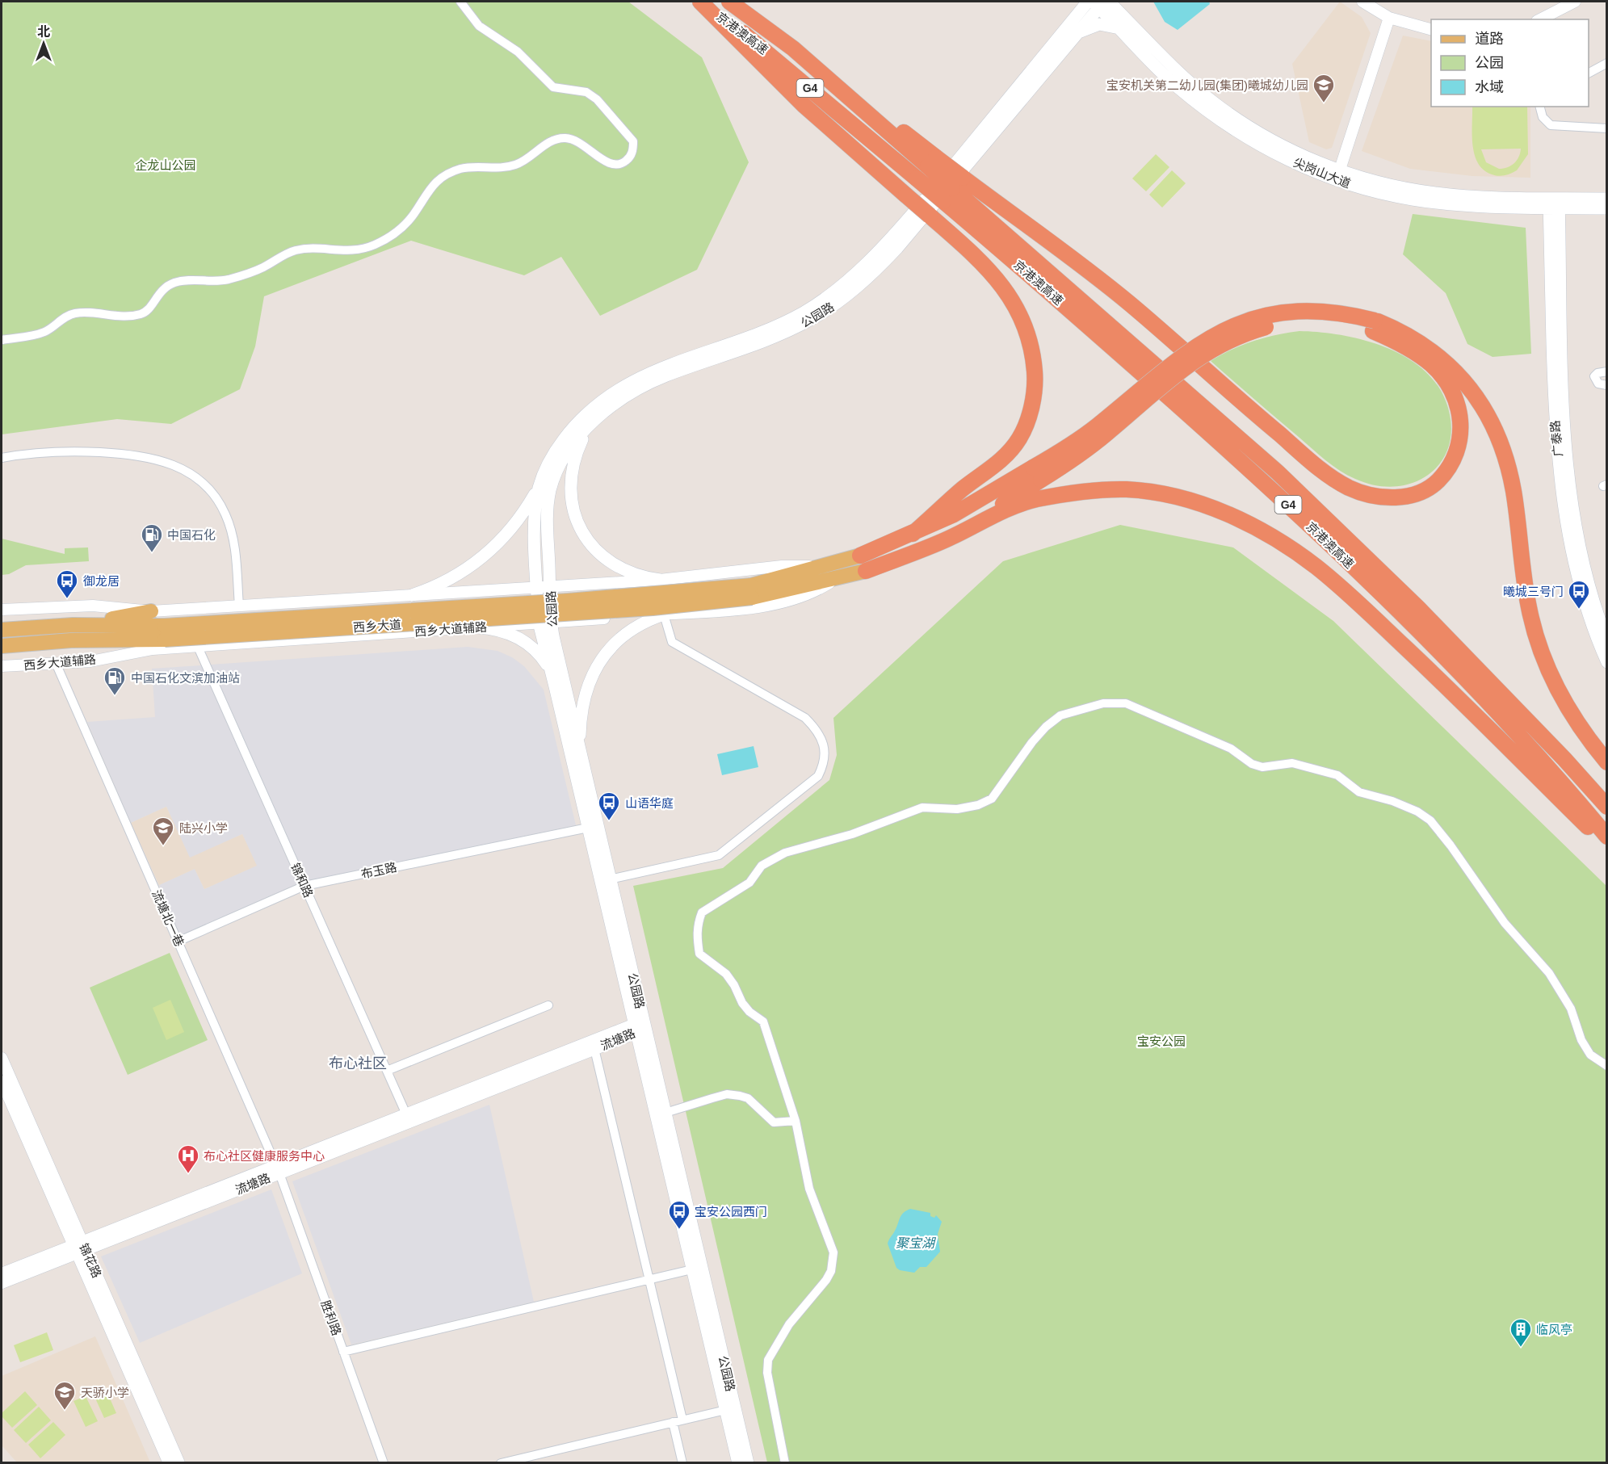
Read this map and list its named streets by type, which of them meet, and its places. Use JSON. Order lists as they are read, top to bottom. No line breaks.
{"streets":{"highway":["京港澳高速","G4"],"main road":["尖岗山大道","公园路","广泰路","西乡大道"],"street":["西乡大道辅路","布玉路","锦和路","流塘北一巷","流塘路","锦花路","胜利路"]},"crossings":[["尖岗山大道","公园路"],["尖岗山大道","广泰路"],["公园路","西乡大道辅路"],["公园路","布玉路"],["公园路","流塘路"],["西乡大道辅路","锦和路"],["西乡大道辅路","流塘北一巷"],["布玉路","锦和路"],["布玉路","流塘北一巷"],["锦和路","流塘路"],["流塘北一巷","流塘路"],["流塘北一巷","胜利路"],["流塘路","锦花路"],["流塘路","胜利路"]],"districts":["布心社区"],"water":["聚宝湖"],"parks":["企龙山公园","宝安公园"],"places":{"school or university":["宝安机关第二幼儿园(集团)曦城幼儿园","陆兴小学","天骄小学"],"fuel station":["中国石化","中国石化文滨加油站"],"bus stop":["御龙居","曦城三号门","山语华庭","宝安公园西门"],"hospital":["布心社区健康服务中心"],"building":["临风亭"]},"legend":["道路","公园","水域"],"north":"top"}
